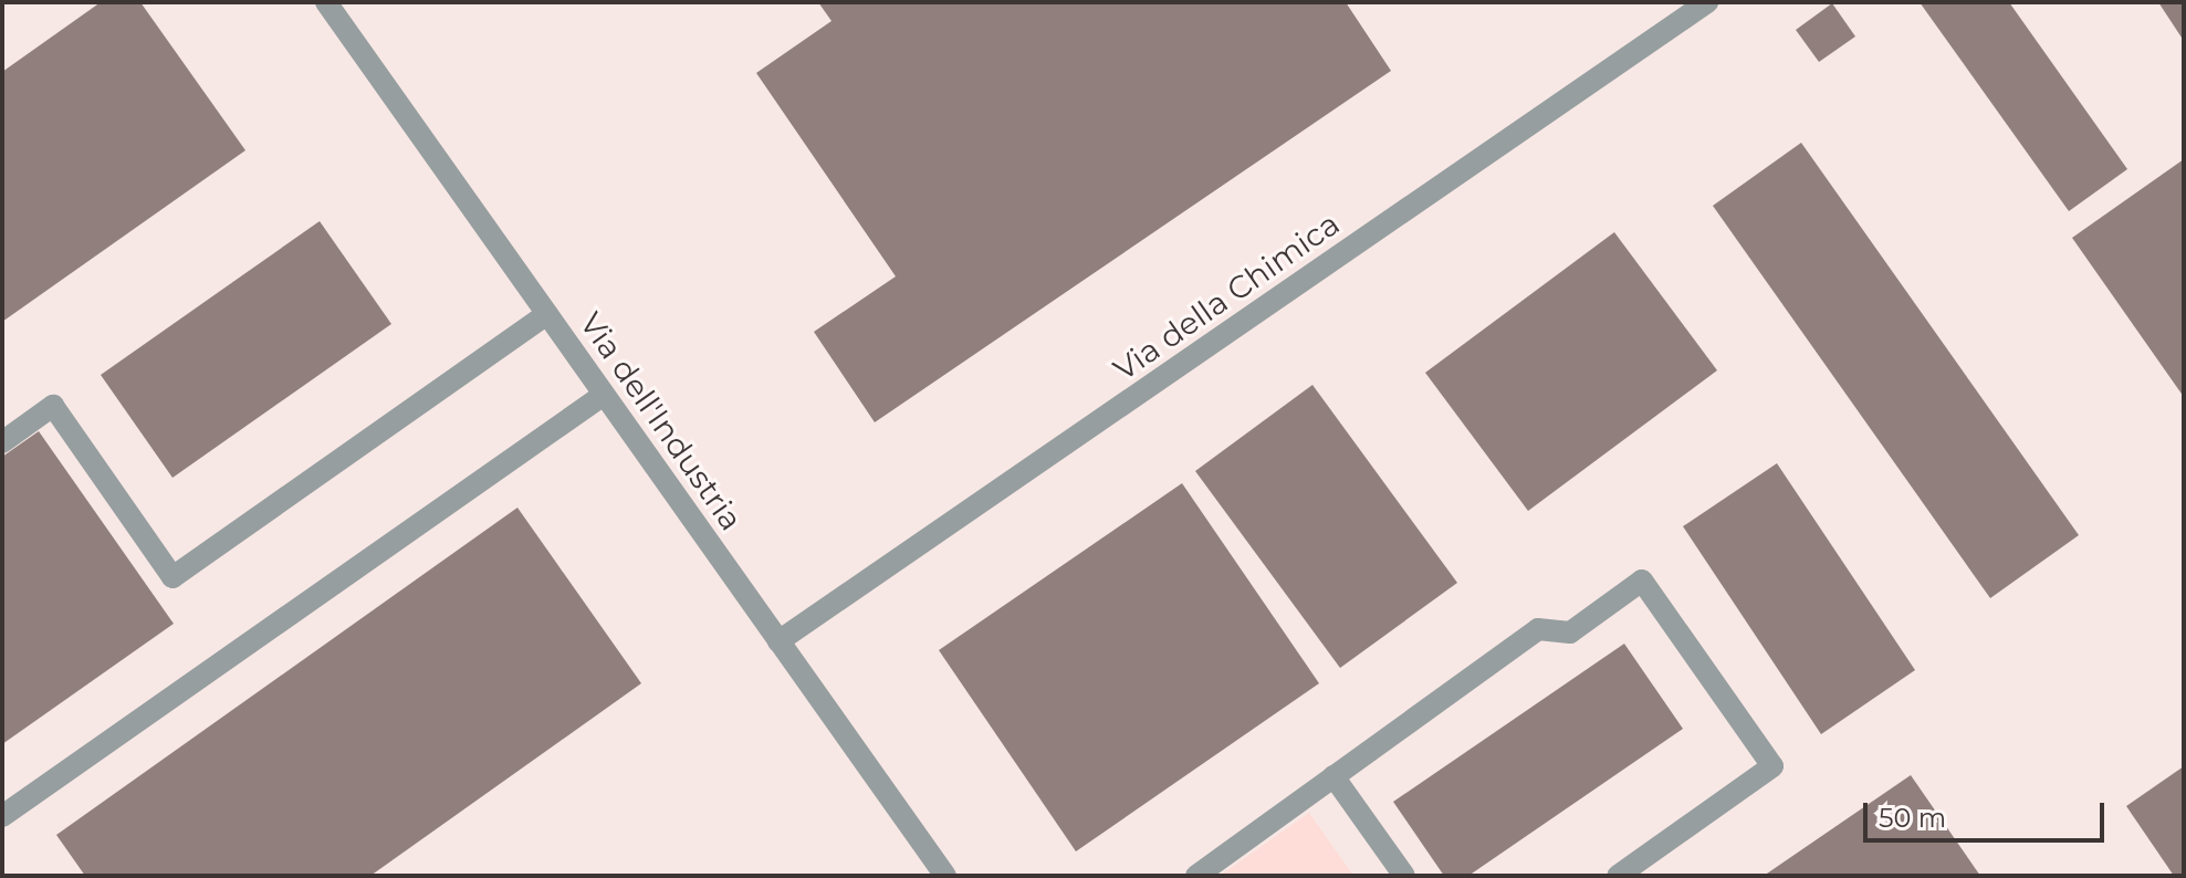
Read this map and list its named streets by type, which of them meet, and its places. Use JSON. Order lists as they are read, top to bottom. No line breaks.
{"streets":{"street":["Via della Chimica","Via dell'Industria"]},"crossings":[["Via della Chimica","Via dell'Industria"]],"scale_bar":"50 m"}
